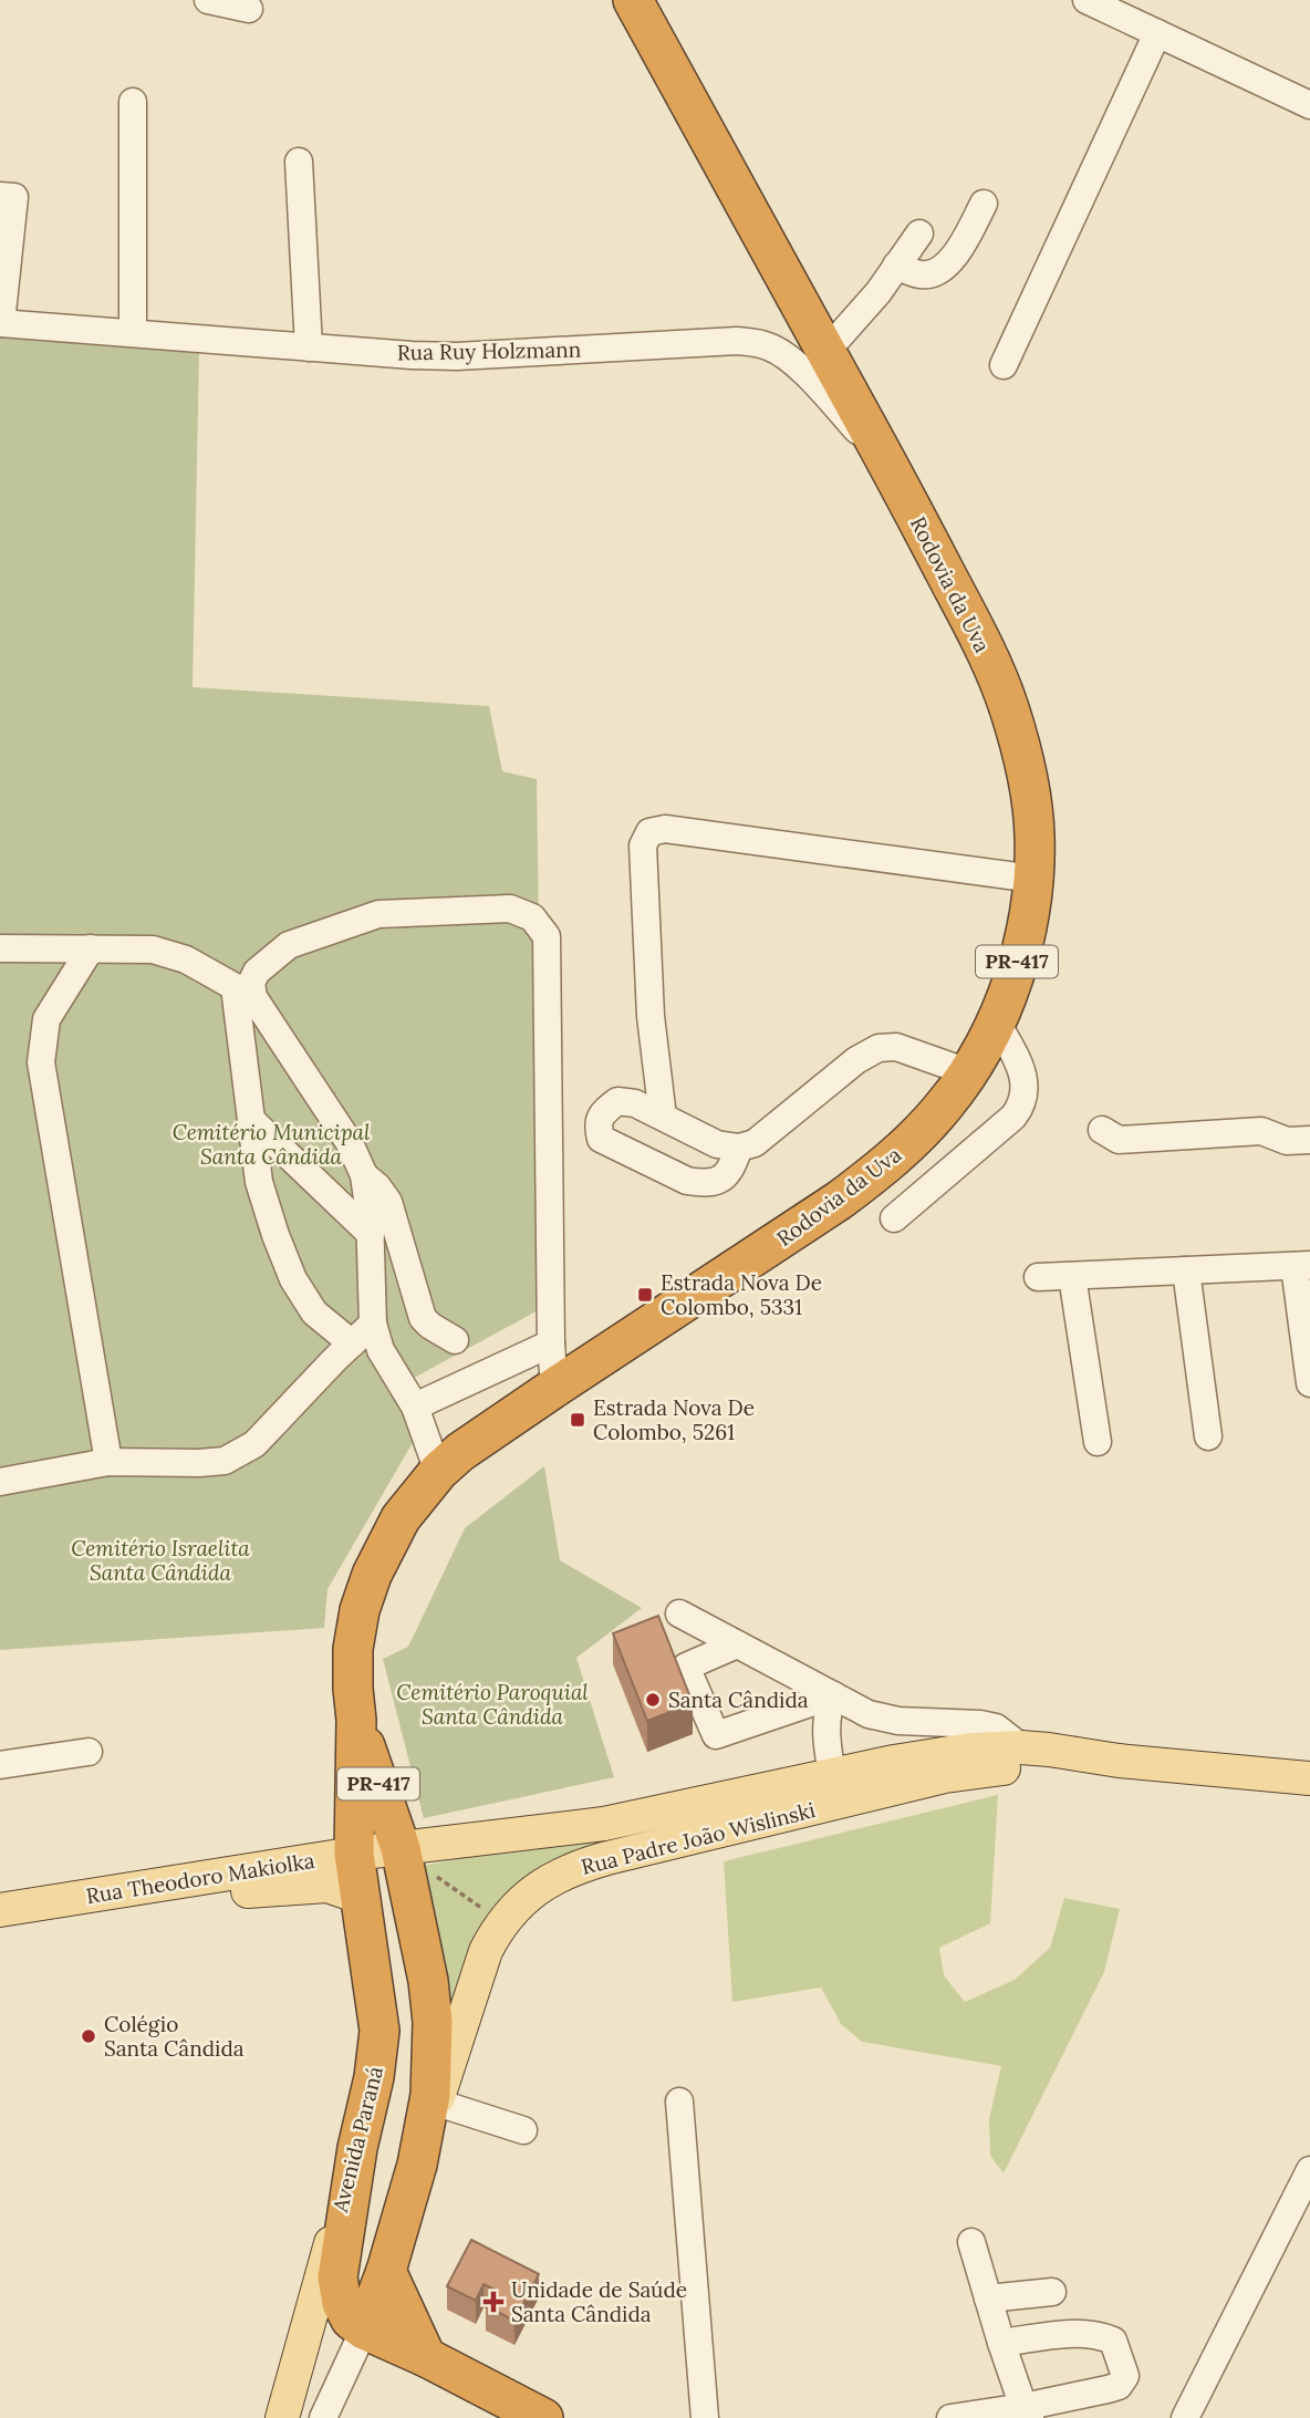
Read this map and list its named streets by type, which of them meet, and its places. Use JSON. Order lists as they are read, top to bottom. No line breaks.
{"streets":{"highway":["Rodovia da Uva","PR-417","Avenida Paraná"],"main road":["Rua Padre João Wislinski","Rua Theodoro Makiolka"],"street":["Rua Ruy Holzmann"]},"crossings":[["Rua Ruy Holzmann","Rodovia da Uva"],["Rodovia da Uva","Rua Padre João Wislinski"],["Rodovia da Uva","Rua Theodoro Makiolka"],["Rodovia da Uva","Avenida Paraná"],["Rua Padre João Wislinski","Rua Theodoro Makiolka"],["Rua Theodoro Makiolka","Avenida Paraná"]],"parks":["Cemitério Municipal Santa Cândida","Cemitério Israelita Santa Cândida","Cemitério Paroquial Santa Cândida"],"places":{"transit":["Estrada Nova De Colombo, 5331","Estrada Nova De Colombo, 5261"],"other":["Santa Cândida","Colégio Santa Cândida"],"health":["Unidade de Saúde Santa Cândida"]}}
